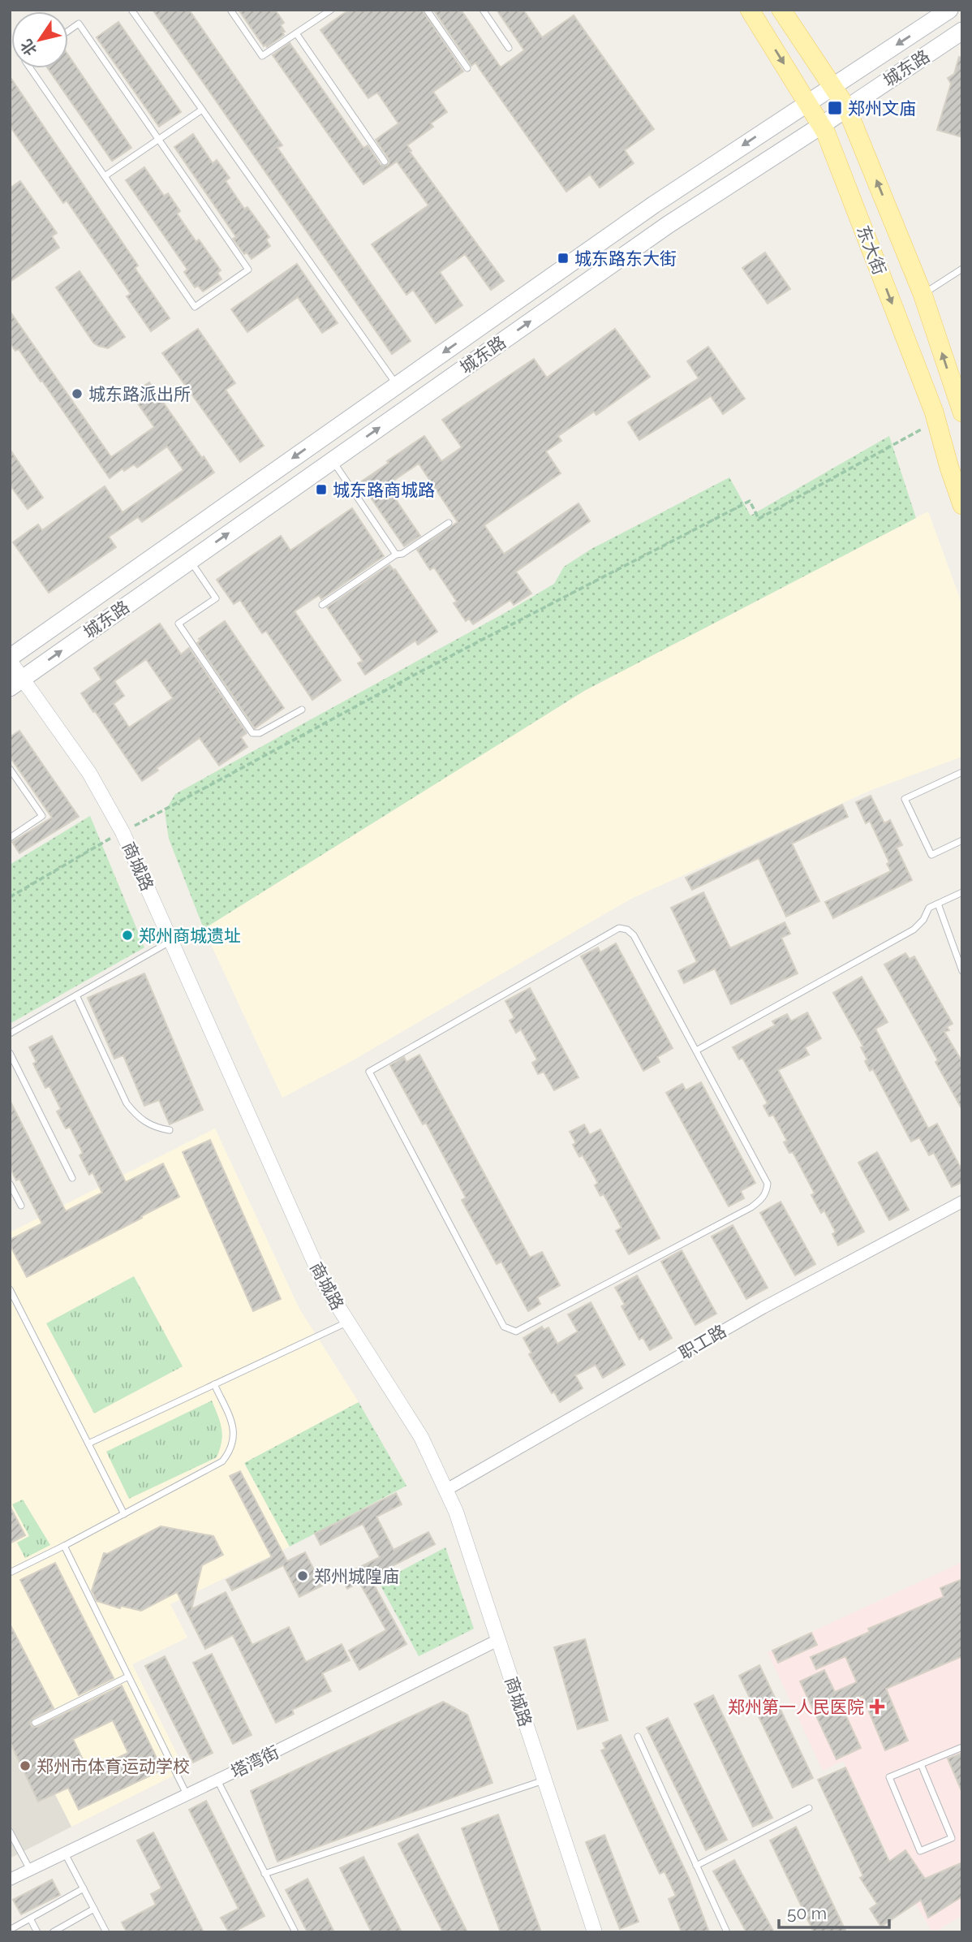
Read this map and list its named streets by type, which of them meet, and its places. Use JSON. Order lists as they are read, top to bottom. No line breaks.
{"streets":{"main road":["城东路","东大街"],"street":["商城路","职工路","塔湾街"]},"crossings":[["城东路","东大街"],["城东路","商城路"],["商城路","职工路"],["商城路","塔湾街"]],"places":{"transit":["郑州文庙","城东路东大街","城东路商城路"],"other":["城东路派出所","郑州商城遗址","郑州城隍庙","郑州市体育运动学校"],"health":["郑州第一人民医院"]},"scale_bar":"50 m","north":"bottom left"}
